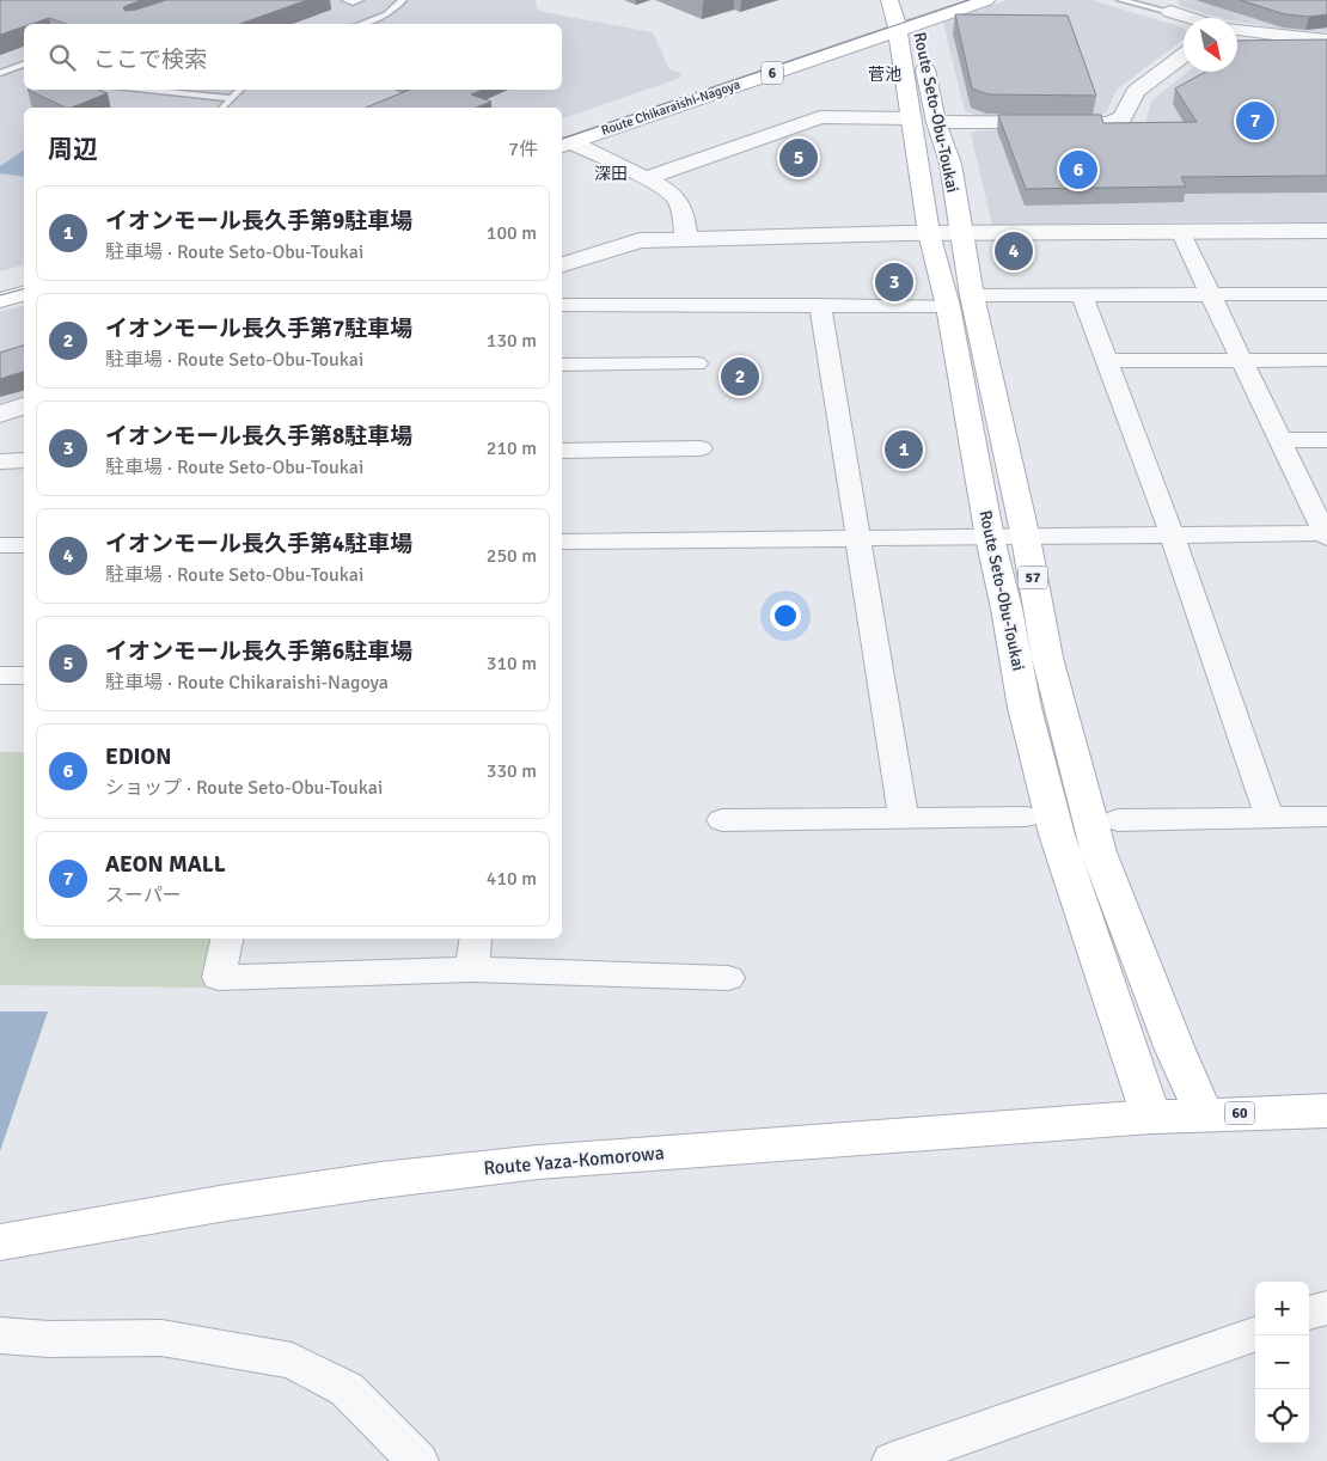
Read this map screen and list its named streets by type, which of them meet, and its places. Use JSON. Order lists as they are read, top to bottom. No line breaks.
{"streets":{"main road":["6","Route Chikaraishi-Nagoya","Route Seto-Obu-Toukai","57","60","Route Yaza-Komorowa"]},"crossings":[["Route Chikaraishi-Nagoya","Route Seto-Obu-Toukai"],["Route Seto-Obu-Toukai","60"],["Route Seto-Obu-Toukai","Route Yaza-Komorowa"],["60","Route Yaza-Komorowa"]],"districts":["菅池","深田"],"north":"bottom right","page":{"search":"ここで検索","pins":["7","5","6","4","3","2","1"],"heading":["周辺","7件"],"list":[{"mark":"1","name":"イオンモール長久手第9駐車場","note":"駐車場 · Route Seto-Obu-Toukai","value":"100 m"},{"mark":"2","name":"イオンモール長久手第7駐車場","note":"駐車場 · Route Seto-Obu-Toukai","value":"130 m"},{"mark":"3","name":"イオンモール長久手第8駐車場","note":"駐車場 · Route Seto-Obu-Toukai","value":"210 m"},{"mark":"4","name":"イオンモール長久手第4駐車場","note":"駐車場 · Route Seto-Obu-Toukai","value":"250 m"},{"mark":"5","name":"イオンモール長久手第6駐車場","note":"駐車場 · Route Chikaraishi-Nagoya","value":"310 m"},{"mark":"6","name":"EDION","note":"ショップ · Route Seto-Obu-Toukai","value":"330 m"},{"mark":"7","name":"AEON MALL","note":"スーパー","value":"410 m"}],"map_buttons":["+","−"]}}
